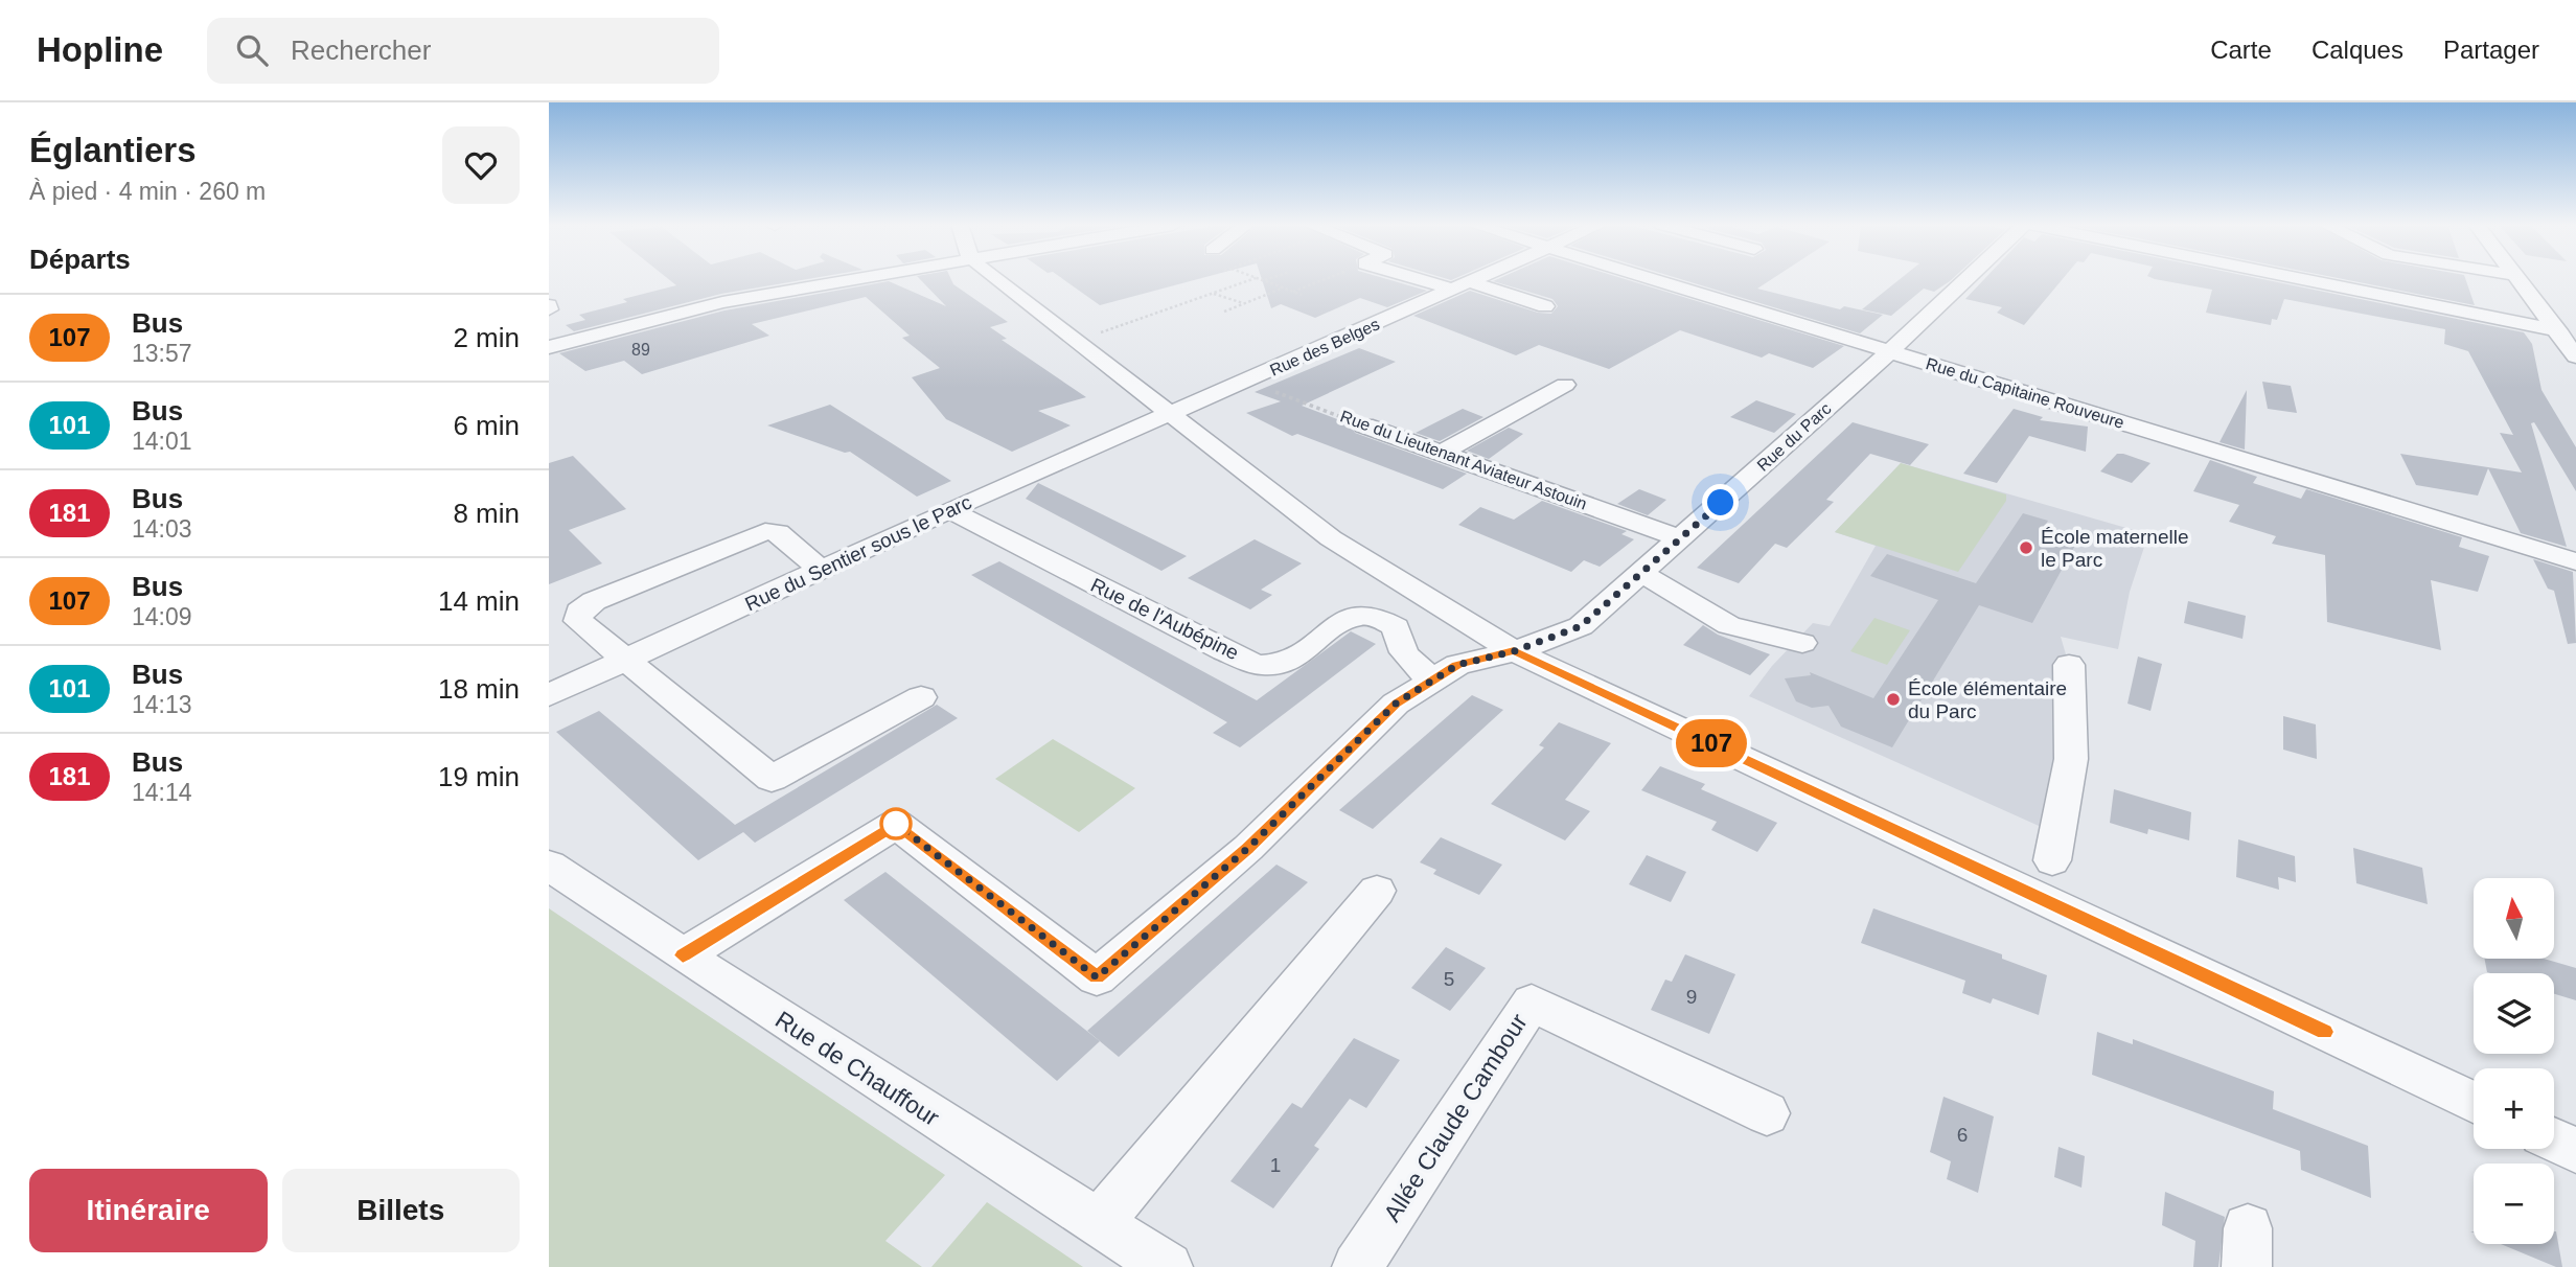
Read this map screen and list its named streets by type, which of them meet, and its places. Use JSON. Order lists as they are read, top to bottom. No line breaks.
{"streets":{"street":["Rue des Belges","Rue du Capitaine Rouveure","Rue du Parc","Rue du Lieutenant Aviateur Astouin","Rue du Sentier sous le Parc","Rue de l'Aubépine","Rue de Chauffour","Allée Claude Cambour"]},"crossings":[["Rue des Belges","Rue du Lieutenant Aviateur Astouin"],["Rue des Belges","Rue du Sentier sous le Parc"],["Rue du Capitaine Rouveure","Rue du Parc"],["Rue du Parc","Rue du Lieutenant Aviateur Astouin"],["Rue du Parc","Rue de l'Aubépine"],["Rue du Parc","Rue de Chauffour"],["Rue du Sentier sous le Parc","Rue de l'Aubépine"]],"places":["École maternelle le Parc","École élémentaire du Parc"],"lines":["bus line 107"],"house_numbers":["89","5","9","6","1"],"north":"top","page":{"header":"Hopline","search":"Rechercher","nav":["Carte","Calques","Partager"],"heading":[["Églantiers","À pied · 4 min · 260 m"],"Départs"],"on_map":"107","list":[{"mark":"107","name":"Bus","note":"13:57","value":"2 min"},{"mark":"101","name":"Bus","note":"14:01","value":"6 min"},{"mark":"181","name":"Bus","note":"14:03","value":"8 min"},{"mark":"107","name":"Bus","note":"14:09","value":"14 min"},{"mark":"101","name":"Bus","note":"14:13","value":"18 min"},{"mark":"181","name":"Bus","note":"14:14","value":"19 min"}],"map_buttons":["+","−"],"buttons":["Itinéraire","Billets"]}}
